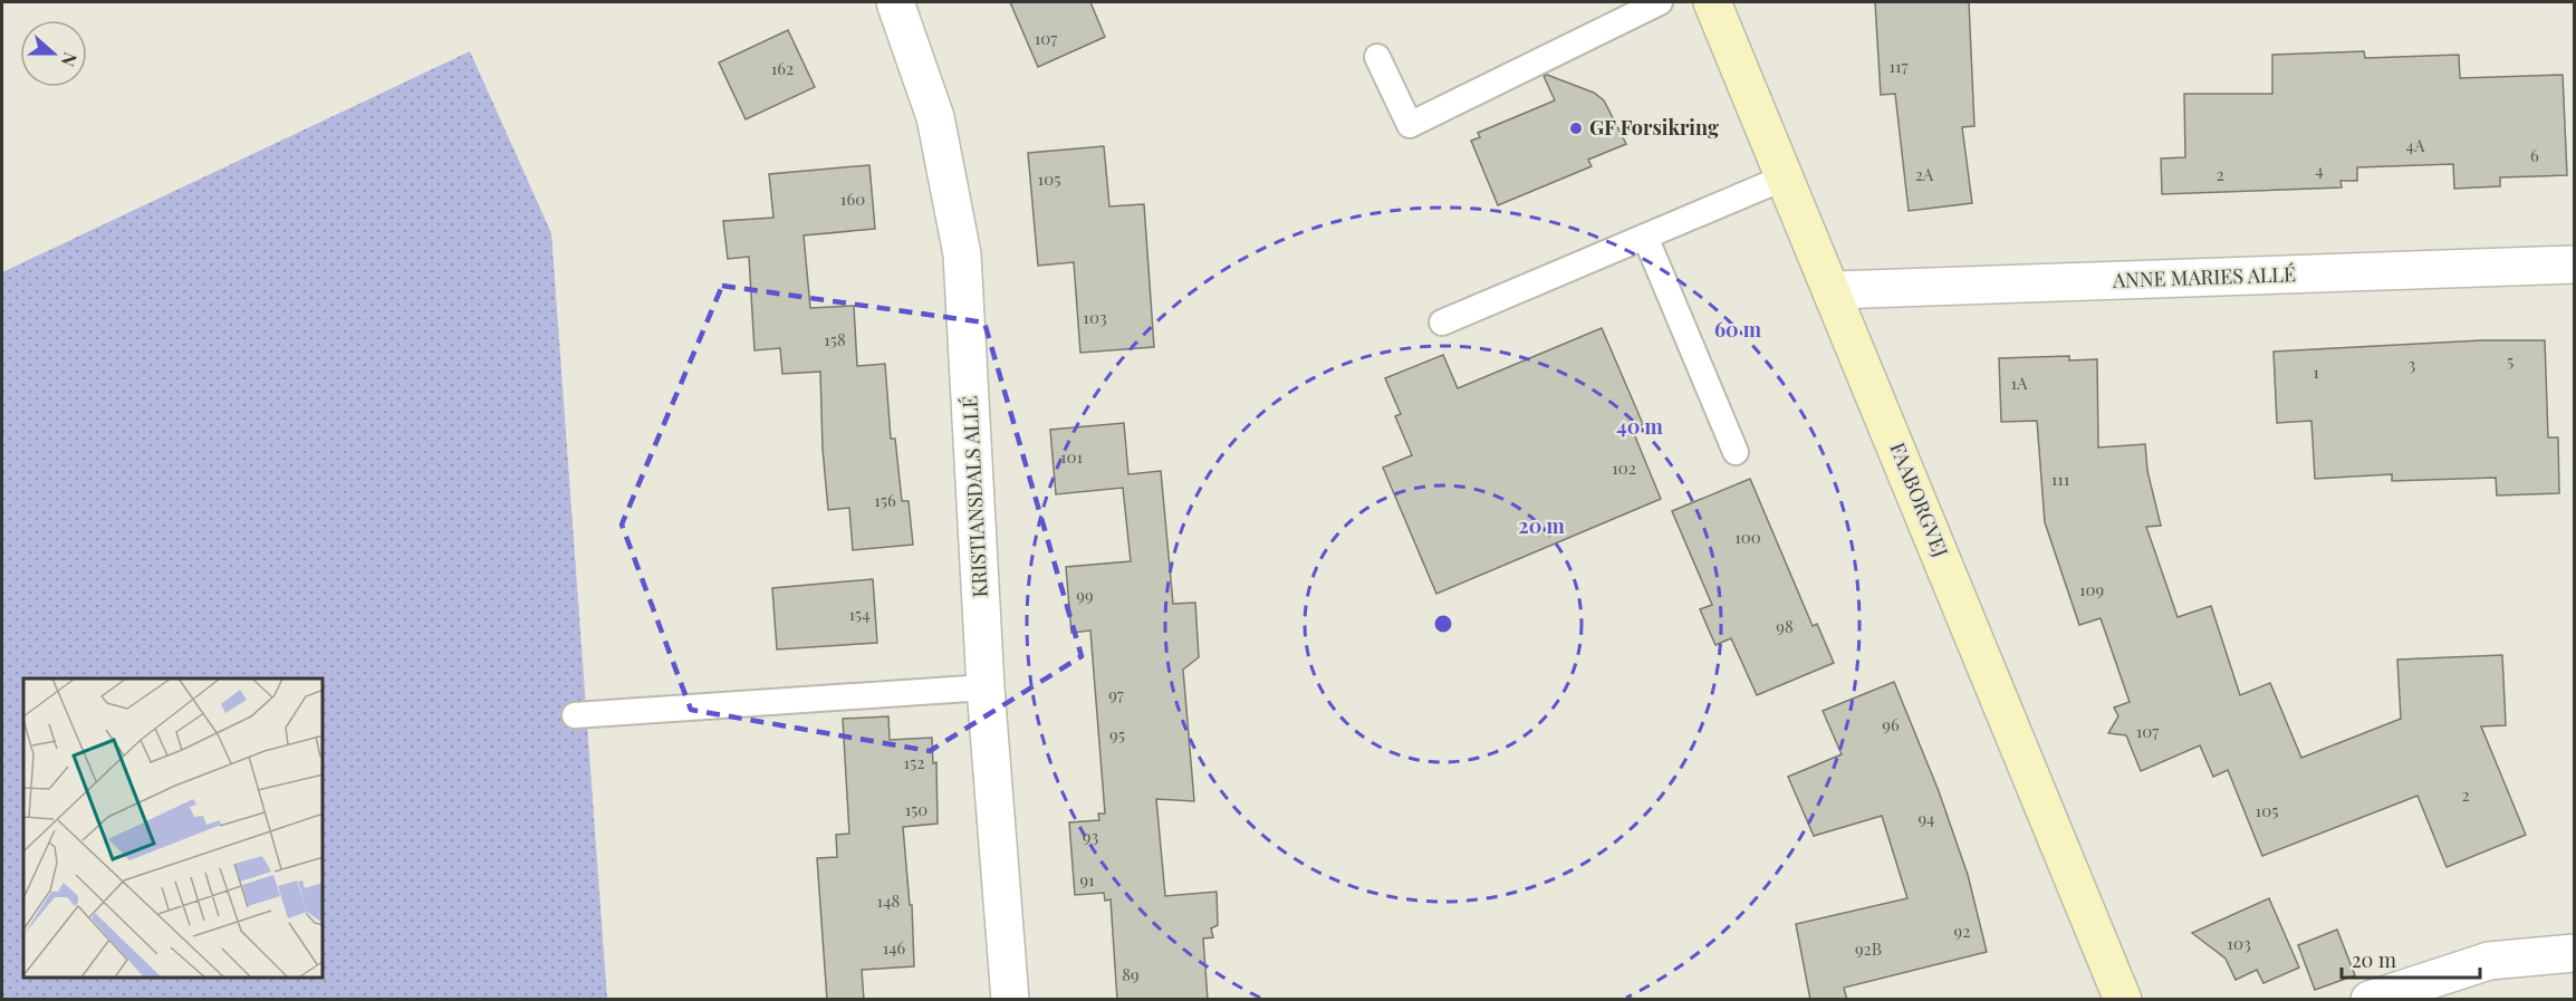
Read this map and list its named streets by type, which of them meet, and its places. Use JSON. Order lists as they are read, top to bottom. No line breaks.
{"streets":{"main road":["FAABORGVEJ"],"street":["ANNE MARIES ALLÉ","KRISTIANSDALS ALLÉ"]},"crossings":[["ANNE MARIES ALLÉ","FAABORGVEJ"]],"places":["GF Forsikring"],"house_numbers":["107","117","162","4A","6","4","2A","2","105","160","103","158","5","3","1","1A","101","102","111","156","100","109","99","154","98","97","96","107","95","152","2","150","105","94","93","91","148","92","103","146","92B","89"],"scale_bar":"20 m","north":"right","rings":["60 m","40 m","20 m"]}
